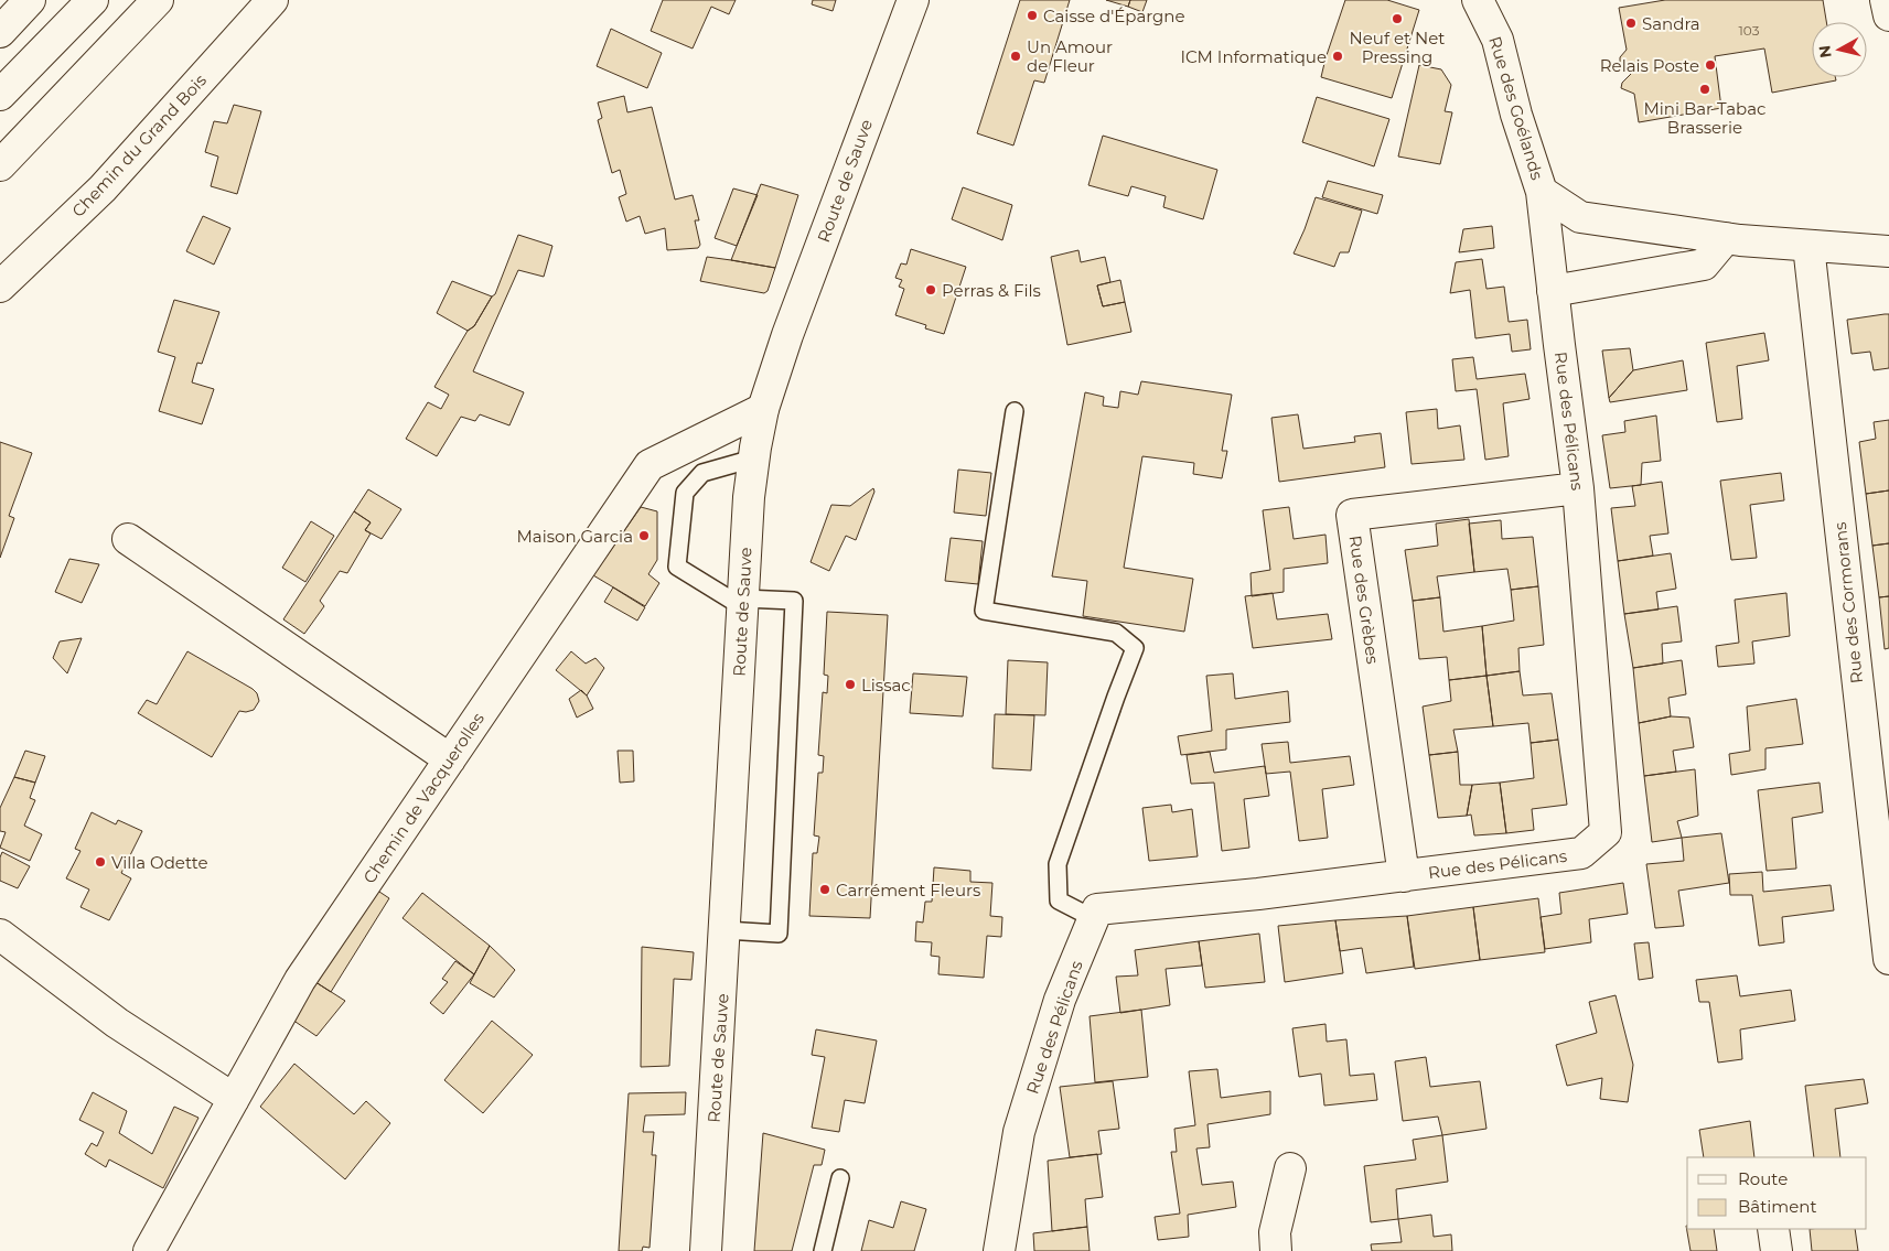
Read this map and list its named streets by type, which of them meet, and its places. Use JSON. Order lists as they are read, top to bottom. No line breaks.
{"streets":{"street":["Rue des Goélands","Chemin du Grand Bois","Route de Sauve","Rue des Pélicans","Rue des Grèbes","Rue des Cormorans","Chemin de Vacquerolles"]},"crossings":[["Rue des Goélands","Rue des Pélicans"],["Rue des Goélands","Rue des Cormorans"],["Route de Sauve","Chemin de Vacquerolles"],["Rue des Pélicans","Rue des Grèbes"]],"places":["Caisse d'Épargne","Neuf et Net Pressing","Sandra","Un Amour de Fleur","ICM Informatique","Relais Poste","Mini Bar Tabac Brasserie","Perras & Fils","Maison Garcia","Lissac","Villa Odette","Carrément Fleurs"],"house_numbers":["103"],"legend":["Route","Bâtiment"],"north":"left"}
